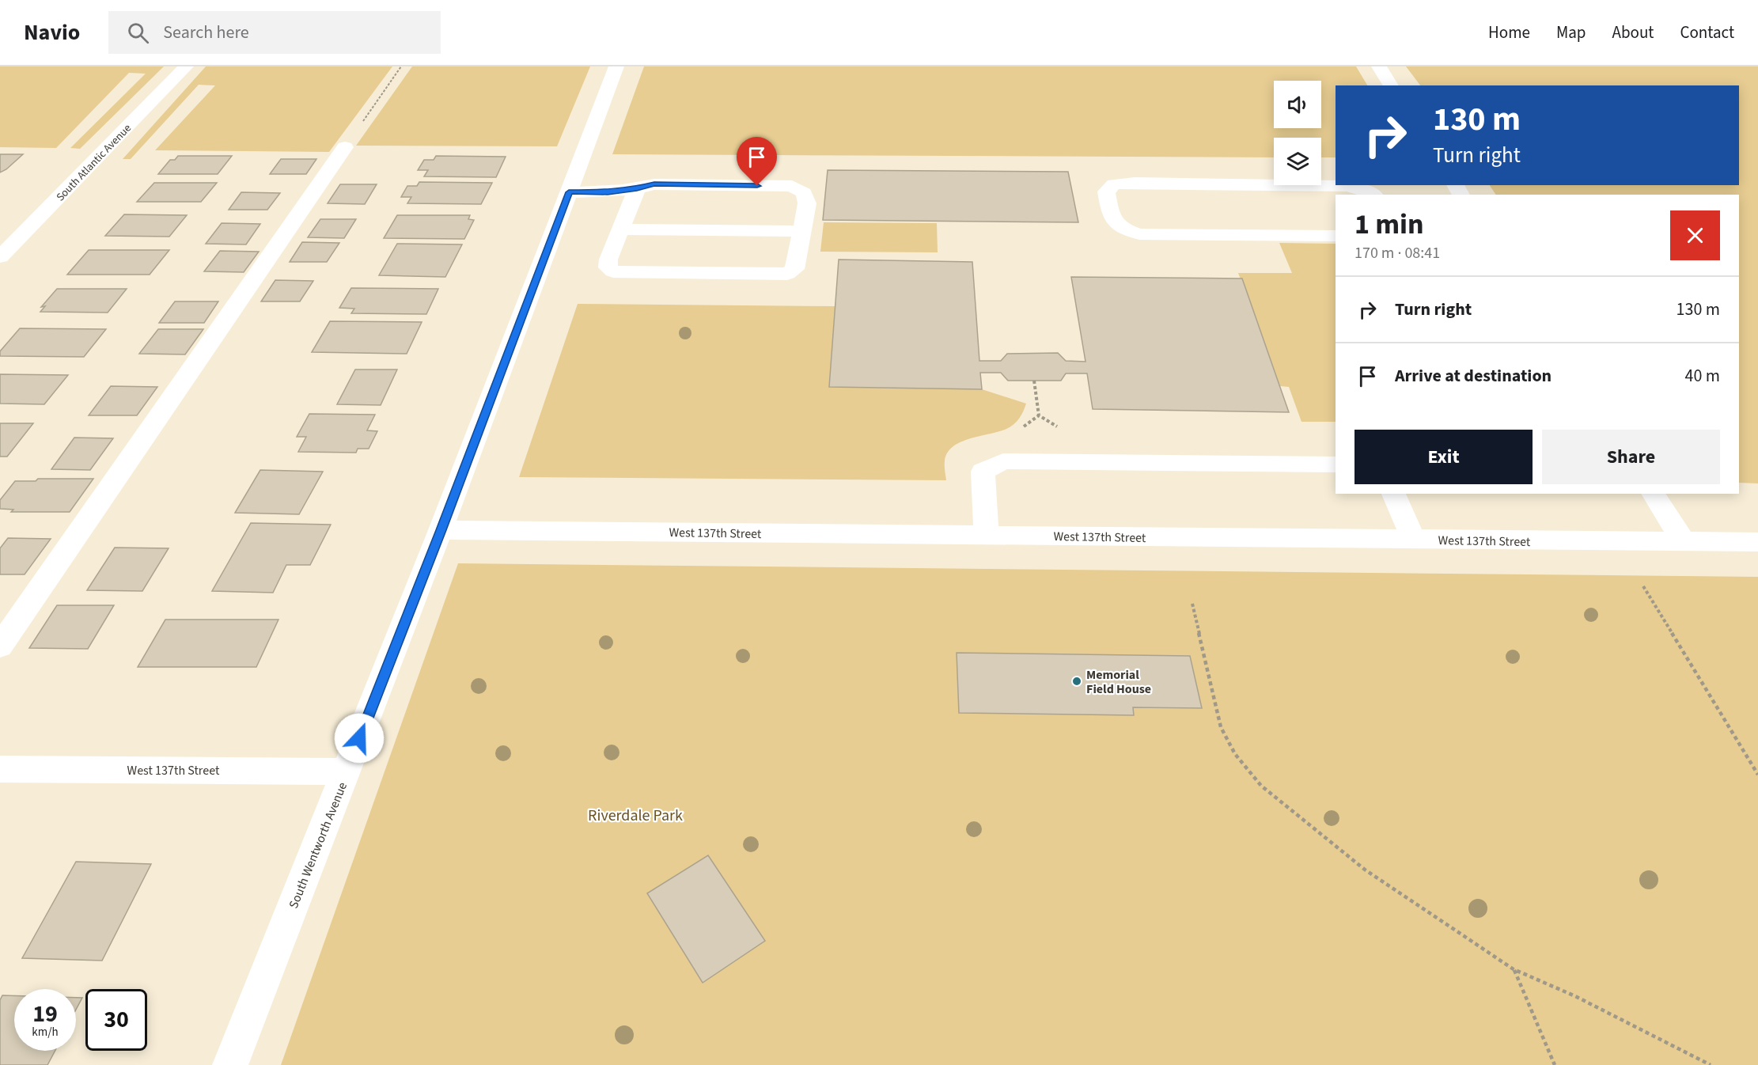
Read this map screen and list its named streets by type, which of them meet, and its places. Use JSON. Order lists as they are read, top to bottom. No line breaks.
{"streets":{"street":["South Atlantic Avenue","West 137th Street","South Wentworth Avenue"]},"crossings":[["West 137th Street","South Wentworth Avenue"]],"parks":["Riverdale Park"],"places":["Memorial Field House"],"page":{"header":"Navio","search":"Search here","nav":["Home","Map","About","Contact"],"turn":["130 m","Turn right"],"heading":["1 min","170 m · 08:41"],"list":[{"name":"Turn right","value":"130 m"},{"name":"Arrive at destination","value":"40 m"}],"buttons":["Exit","Share"],"speed":"19 km/h","limit":"30"}}
